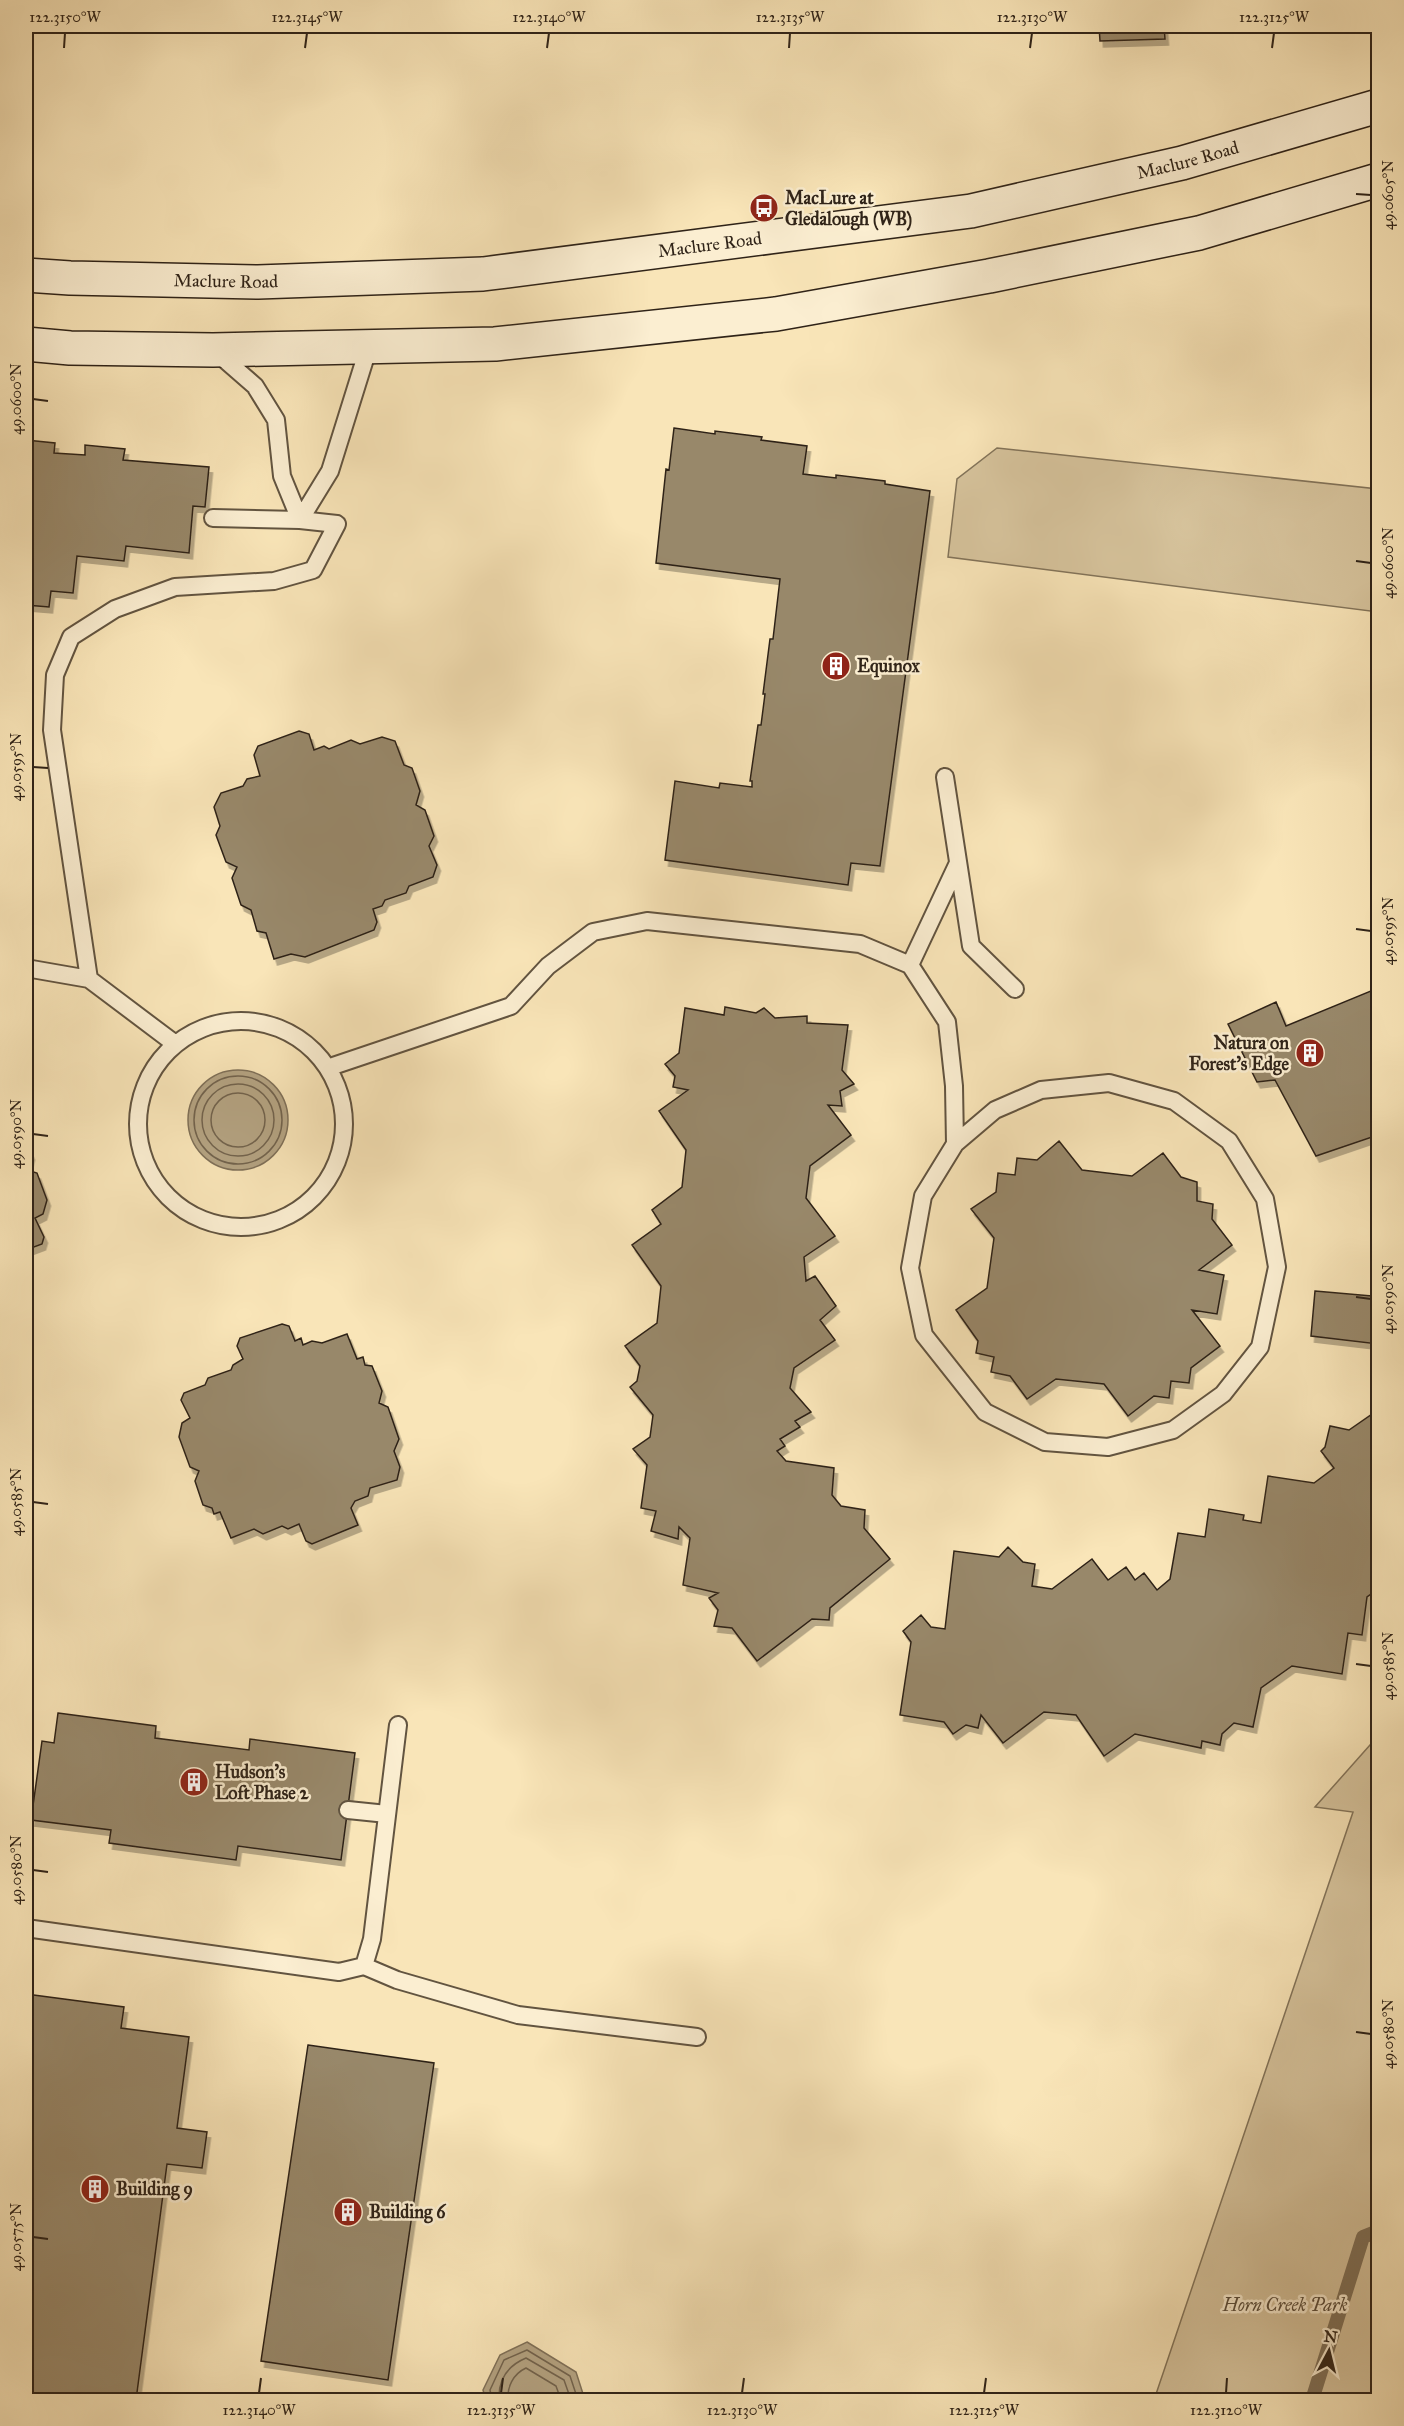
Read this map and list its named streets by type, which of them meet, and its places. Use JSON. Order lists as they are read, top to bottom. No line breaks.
{"streets":{"main road":["Maclure Road"]},"parks":["Horn Creek Park"],"places":{"bus stop":["MacLure at Gledalough (WB)"],"building":["Equinox","Natura on Forest's Edge","Hudson's Loft Phase 2","Building 9","Building 6"]},"north":"top","coordinates":["122.3150°W","122.3145°W","122.3140°W","122.3135°W","122.3130°W","122.3125°W","49.0605°N","49.0600°N","49.0595°N","49.0590°N","49.0585°N","49.0580°N","49.0575°N","122.3120°W"]}
